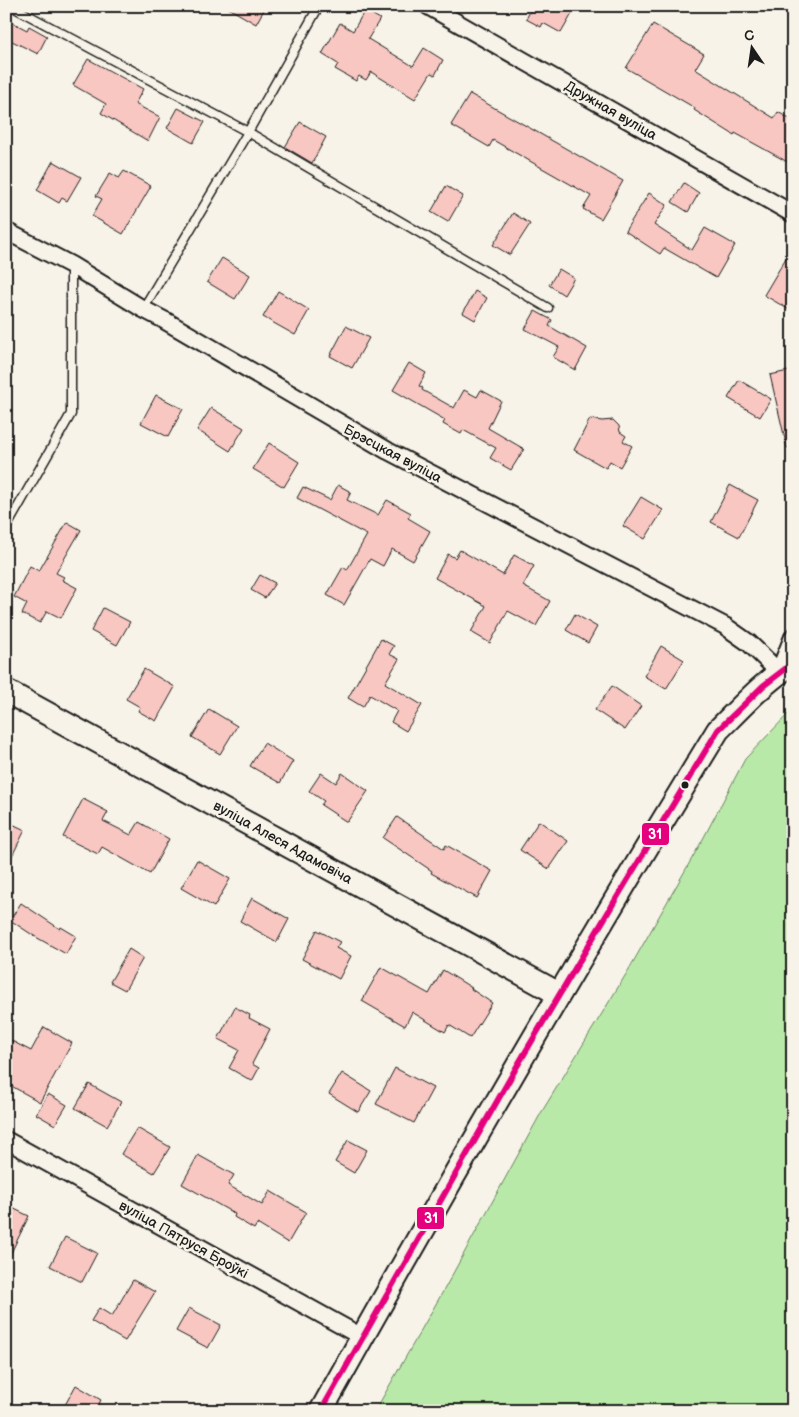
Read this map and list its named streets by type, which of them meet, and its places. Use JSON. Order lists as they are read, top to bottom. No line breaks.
{"streets":{"main road":["вуліца Алеся Адамовіча"],"street":["Дружная вуліца","Брэсцкая вуліца","вуліца Пятруся Броўкі"]},"lines":["transit line 31"],"north":"top"}
